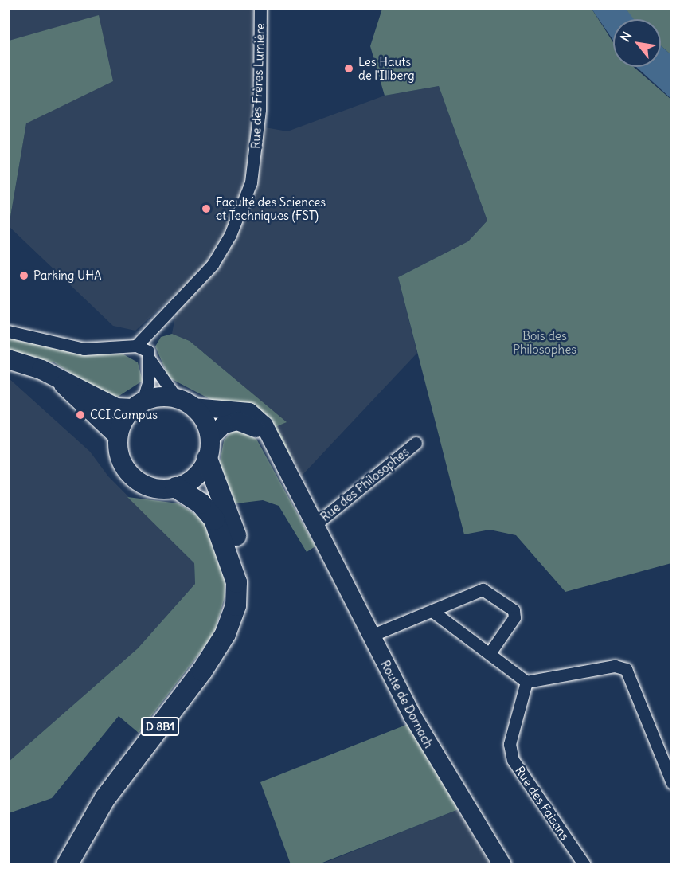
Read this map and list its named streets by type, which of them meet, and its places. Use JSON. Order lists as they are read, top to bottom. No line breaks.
{"streets":{"highway":["D 8B1"],"main road":["Route de Dornach"],"street":["Rue des Frères Lumière","Rue des Philosophes","Rue des Faisans"]},"crossings":[["Rue des Philosophes","Route de Dornach"]],"parks":["Bois des Philosophes"],"places":["Les Hauts de l'Illberg","Faculté des Sciences et Techniques (FST)","Parking UHA","CCI Campus"],"north":"top left"}
